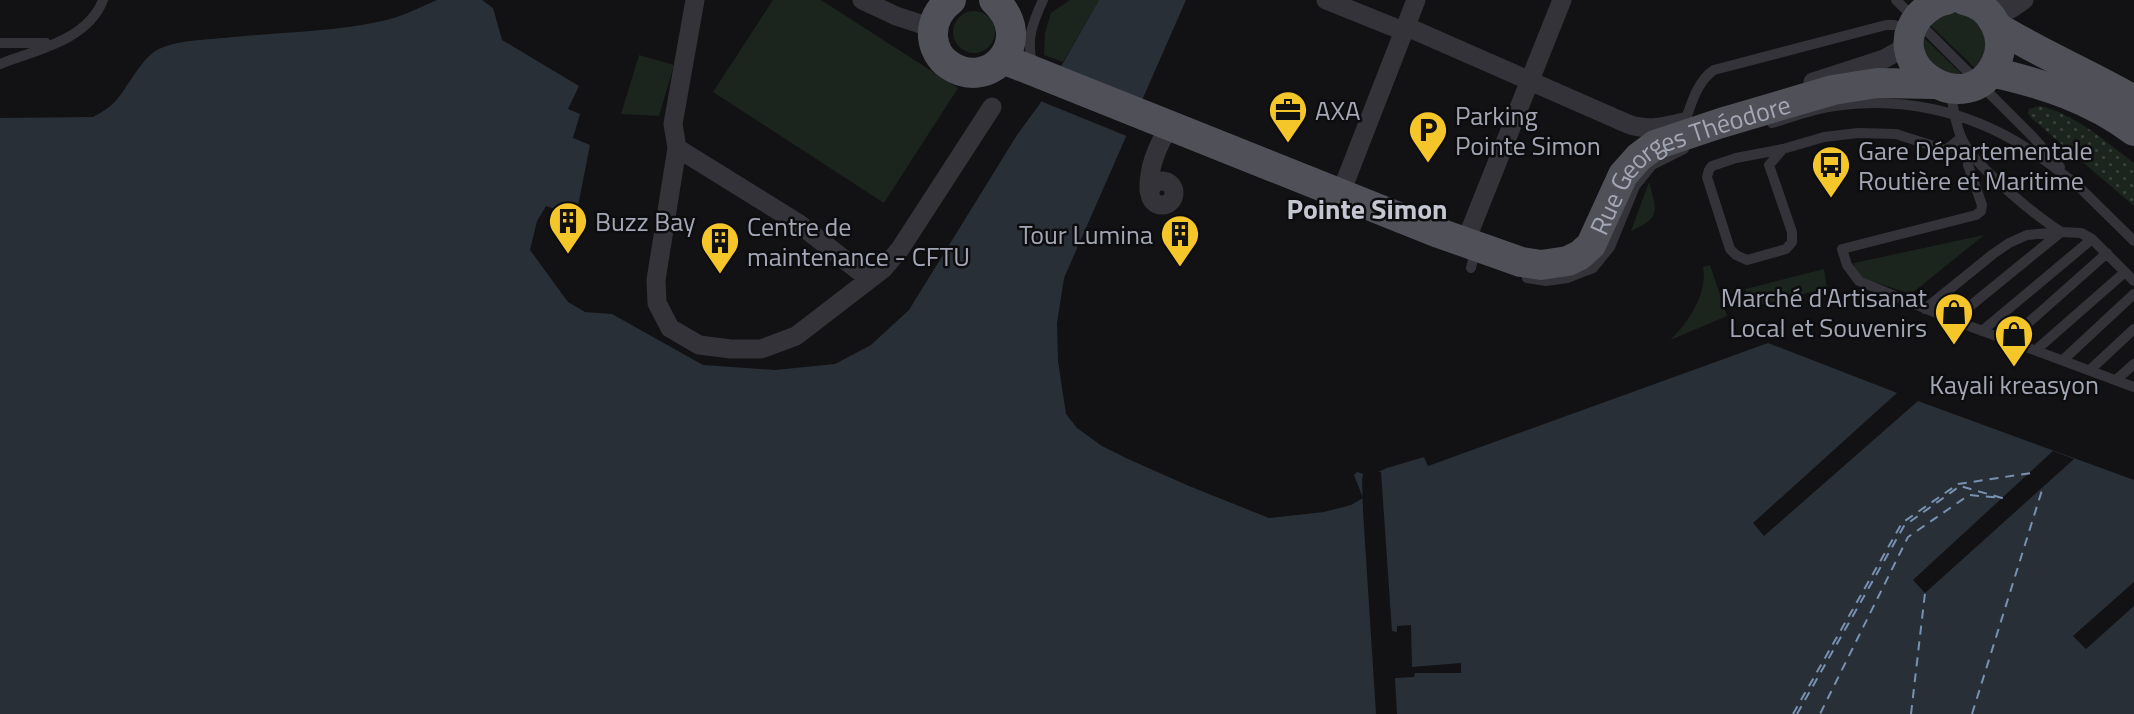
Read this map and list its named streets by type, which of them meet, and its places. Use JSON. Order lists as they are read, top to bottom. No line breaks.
{"streets":{"main road":["Rue Georges Théodore"]},"districts":["Pointe Simon"],"places":{"office":["AXA"],"parking":["Parking Pointe Simon"],"bus stop":["Gare Départementale Routière et Maritime"],"building":["Buzz Bay","Tour Lumina","Centre de maintenance - CFTU"],"shop":["Marché d'Artisanat Local et Souvenirs","Kayali kreasyon"]}}
